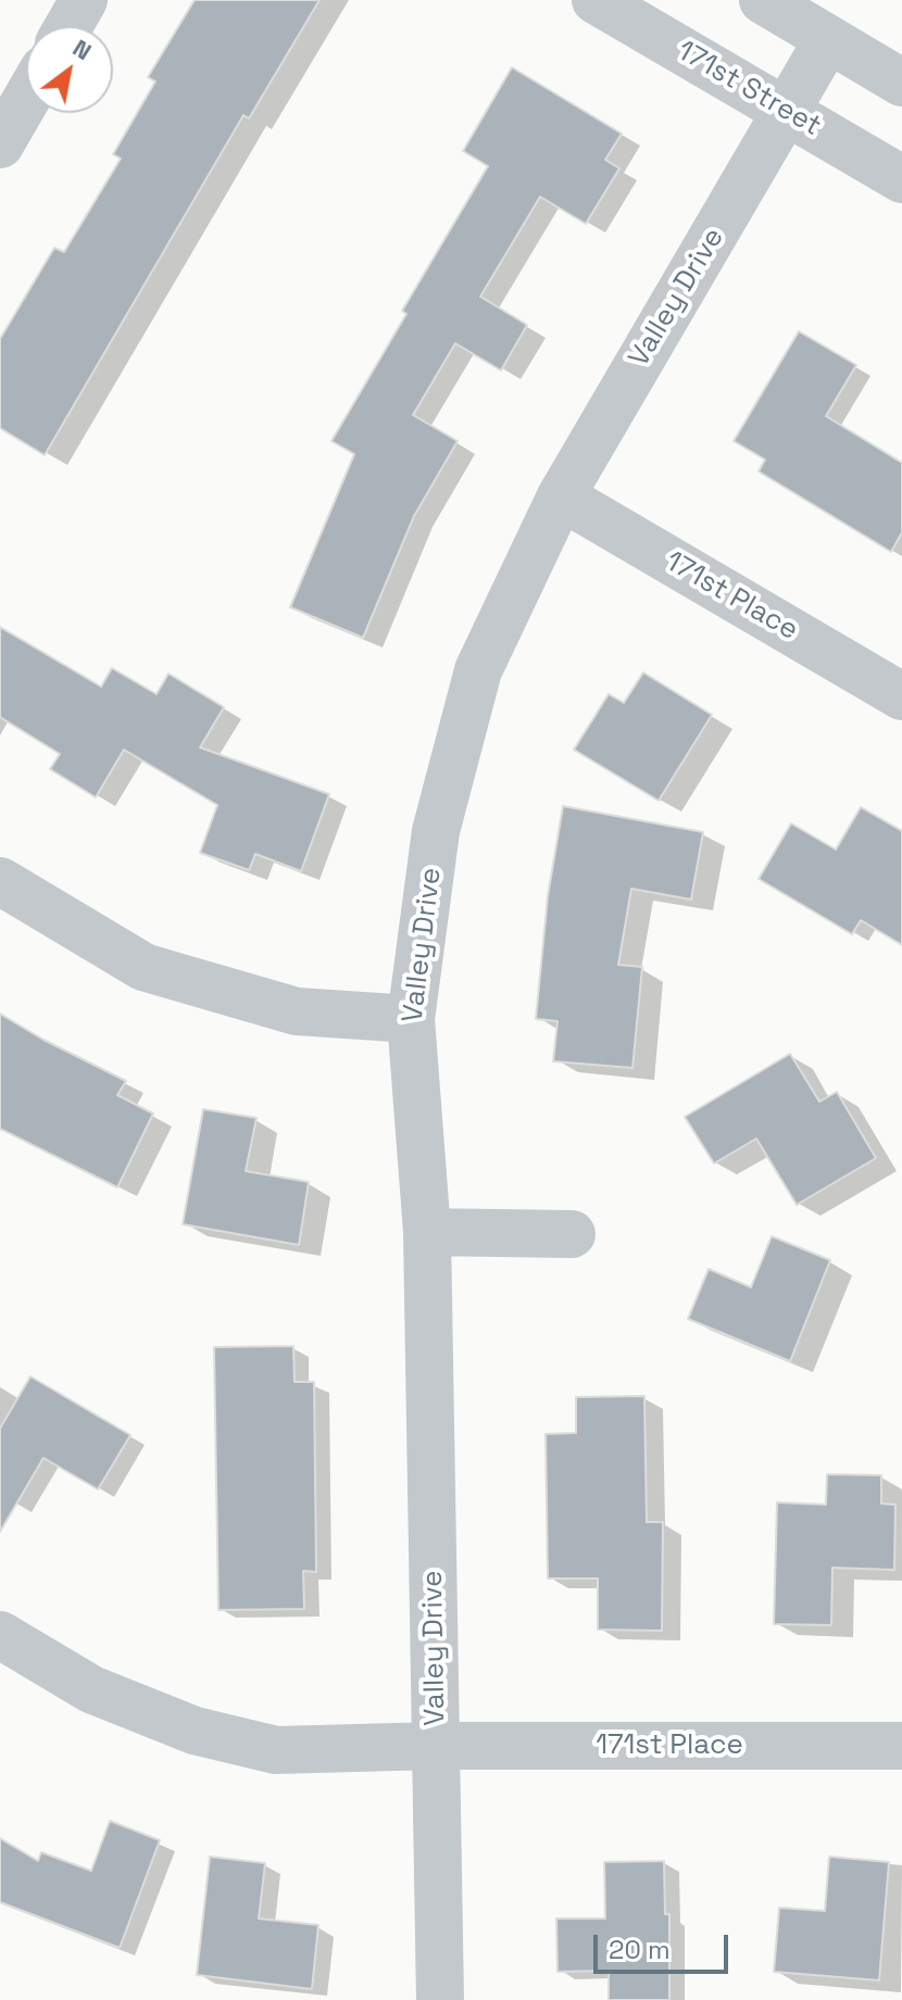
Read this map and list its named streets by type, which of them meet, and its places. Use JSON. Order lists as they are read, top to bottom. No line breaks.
{"streets":{"street":["171st Street","Valley Drive","171st Place"]},"crossings":[["171st Street","Valley Drive"],["Valley Drive","171st Place"]],"scale_bar":"20 m","north":"top right"}
